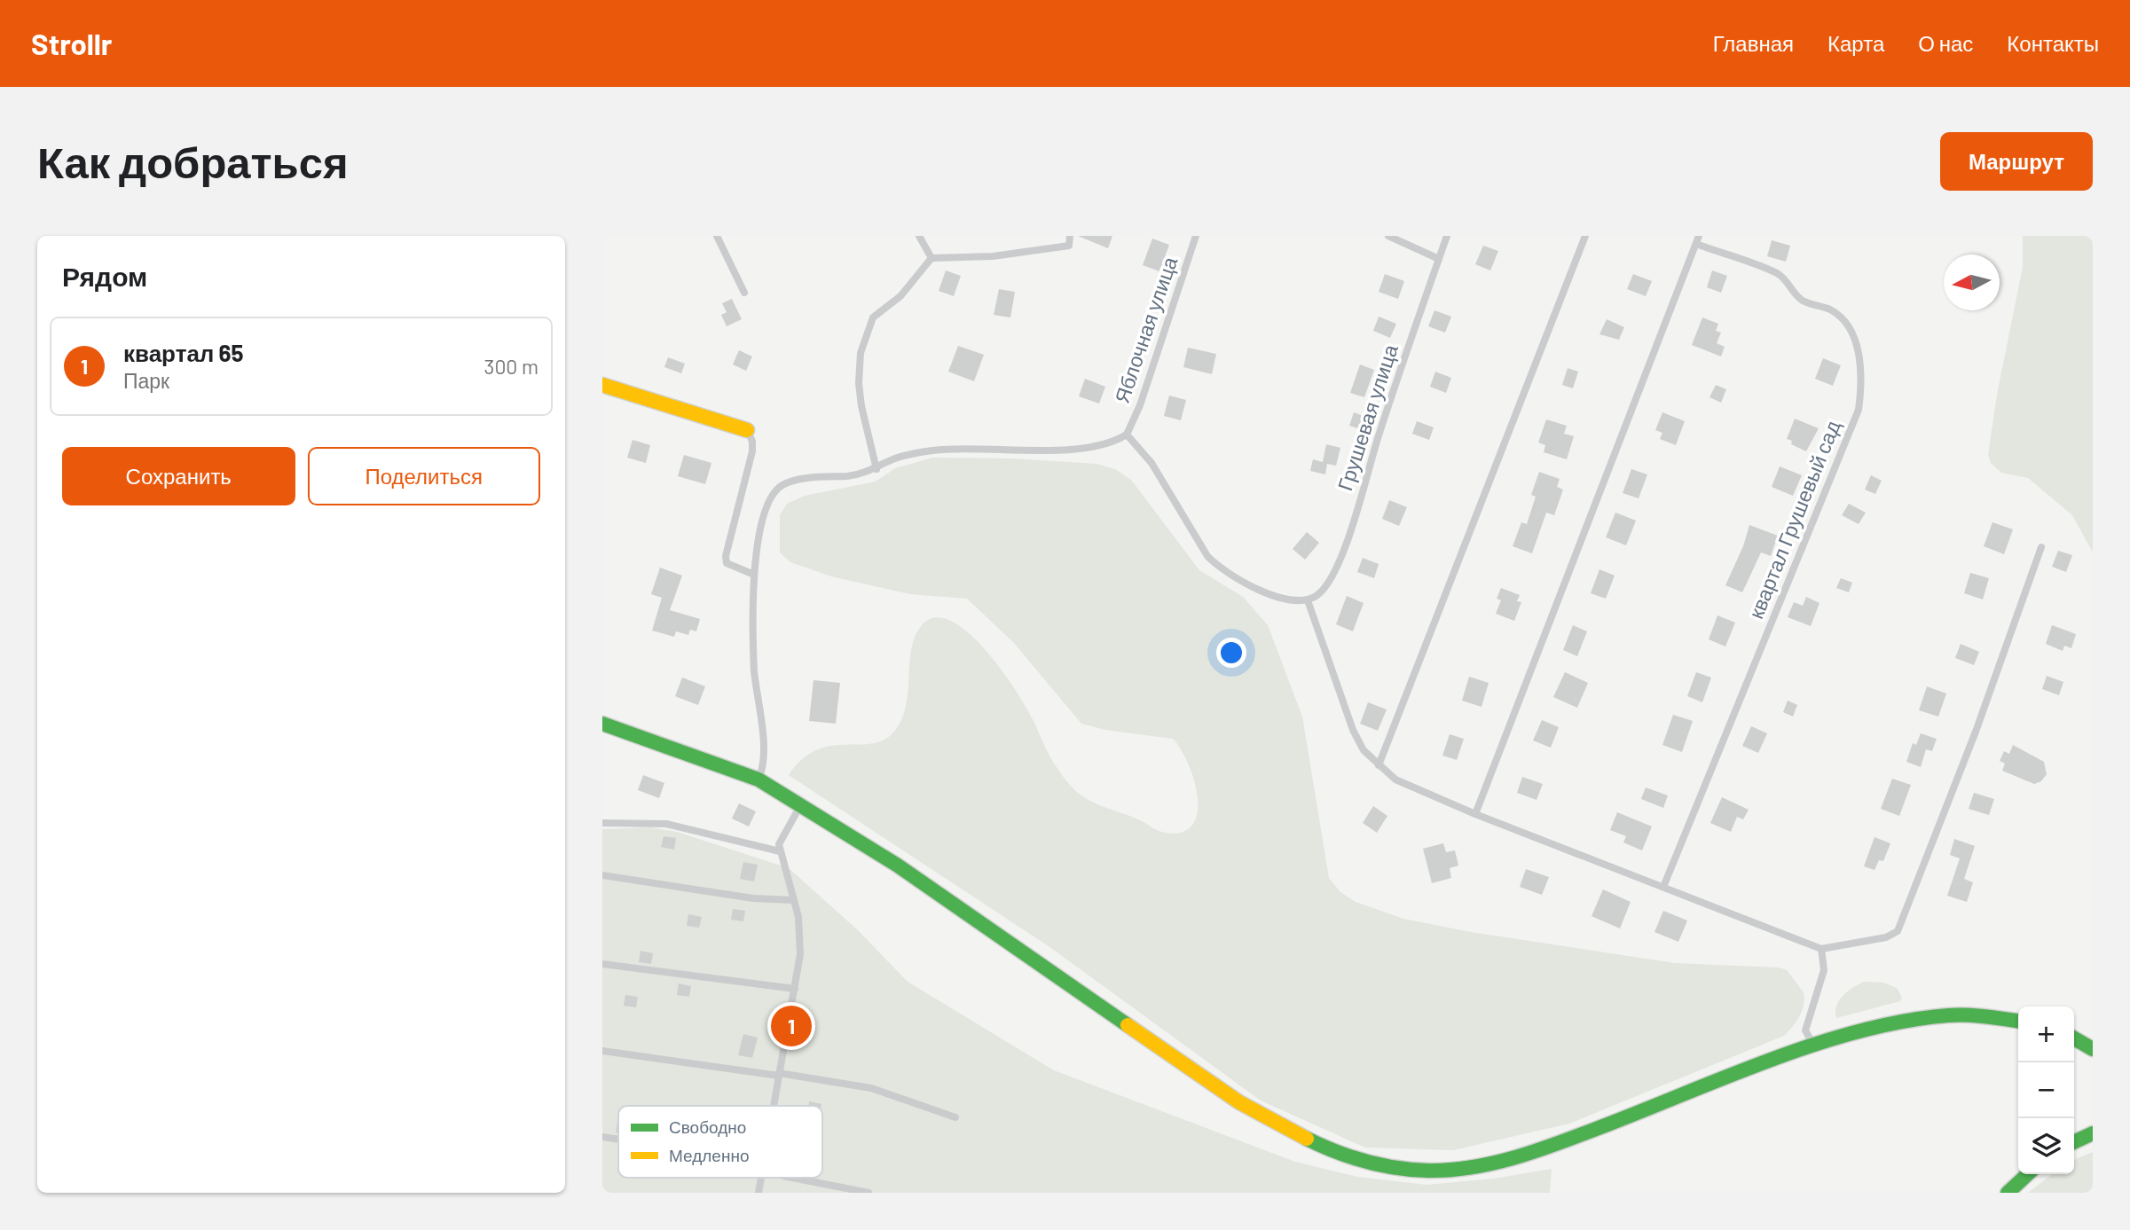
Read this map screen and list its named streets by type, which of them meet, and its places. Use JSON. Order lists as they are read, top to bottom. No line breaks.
{"streets":{"lane":["Яблочная улица","Грушевая улица","квартал Грушевый сад"]},"legend":["Свободно","Медленно"],"north":"left","page":{"header":"Strollr","nav":["Главная","Карта","О нас","Контакты"],"buttons":["Маршрут",["Сохранить","Поделиться"]],"title":"Как добраться","heading":"Рядом","list":[{"mark":"1","name":"квартал 65","note":"Парк","value":"300 m"}],"pins":"1","map_buttons":["+","−"]}}
